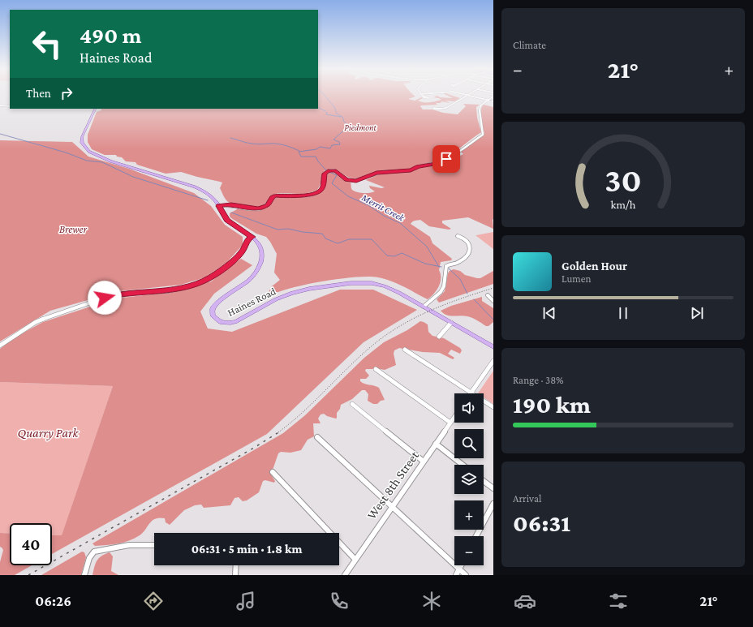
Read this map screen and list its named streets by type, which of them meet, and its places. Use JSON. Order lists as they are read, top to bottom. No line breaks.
{"streets":{"main road":["Haines Road"],"street":["West 8th Street"]},"water":["Merrit Creek"],"parks":["Piedmont","Brewer","Quarry Park"],"page":{"tile":["Climate",["Range · 38%","190 km"],["Arrival","06:31"]],"turn":["490 m","Haines Road"],"heat":["−","21°","+"],"then":"Then","song":["Golden Hour","Lumen"],"map_buttons":["+","−"],"limit":"40","trip":"06:31 · 5 min · 1.8 km","tabs":["06:26","21°"],"gauge":["30","km/h"]}}
